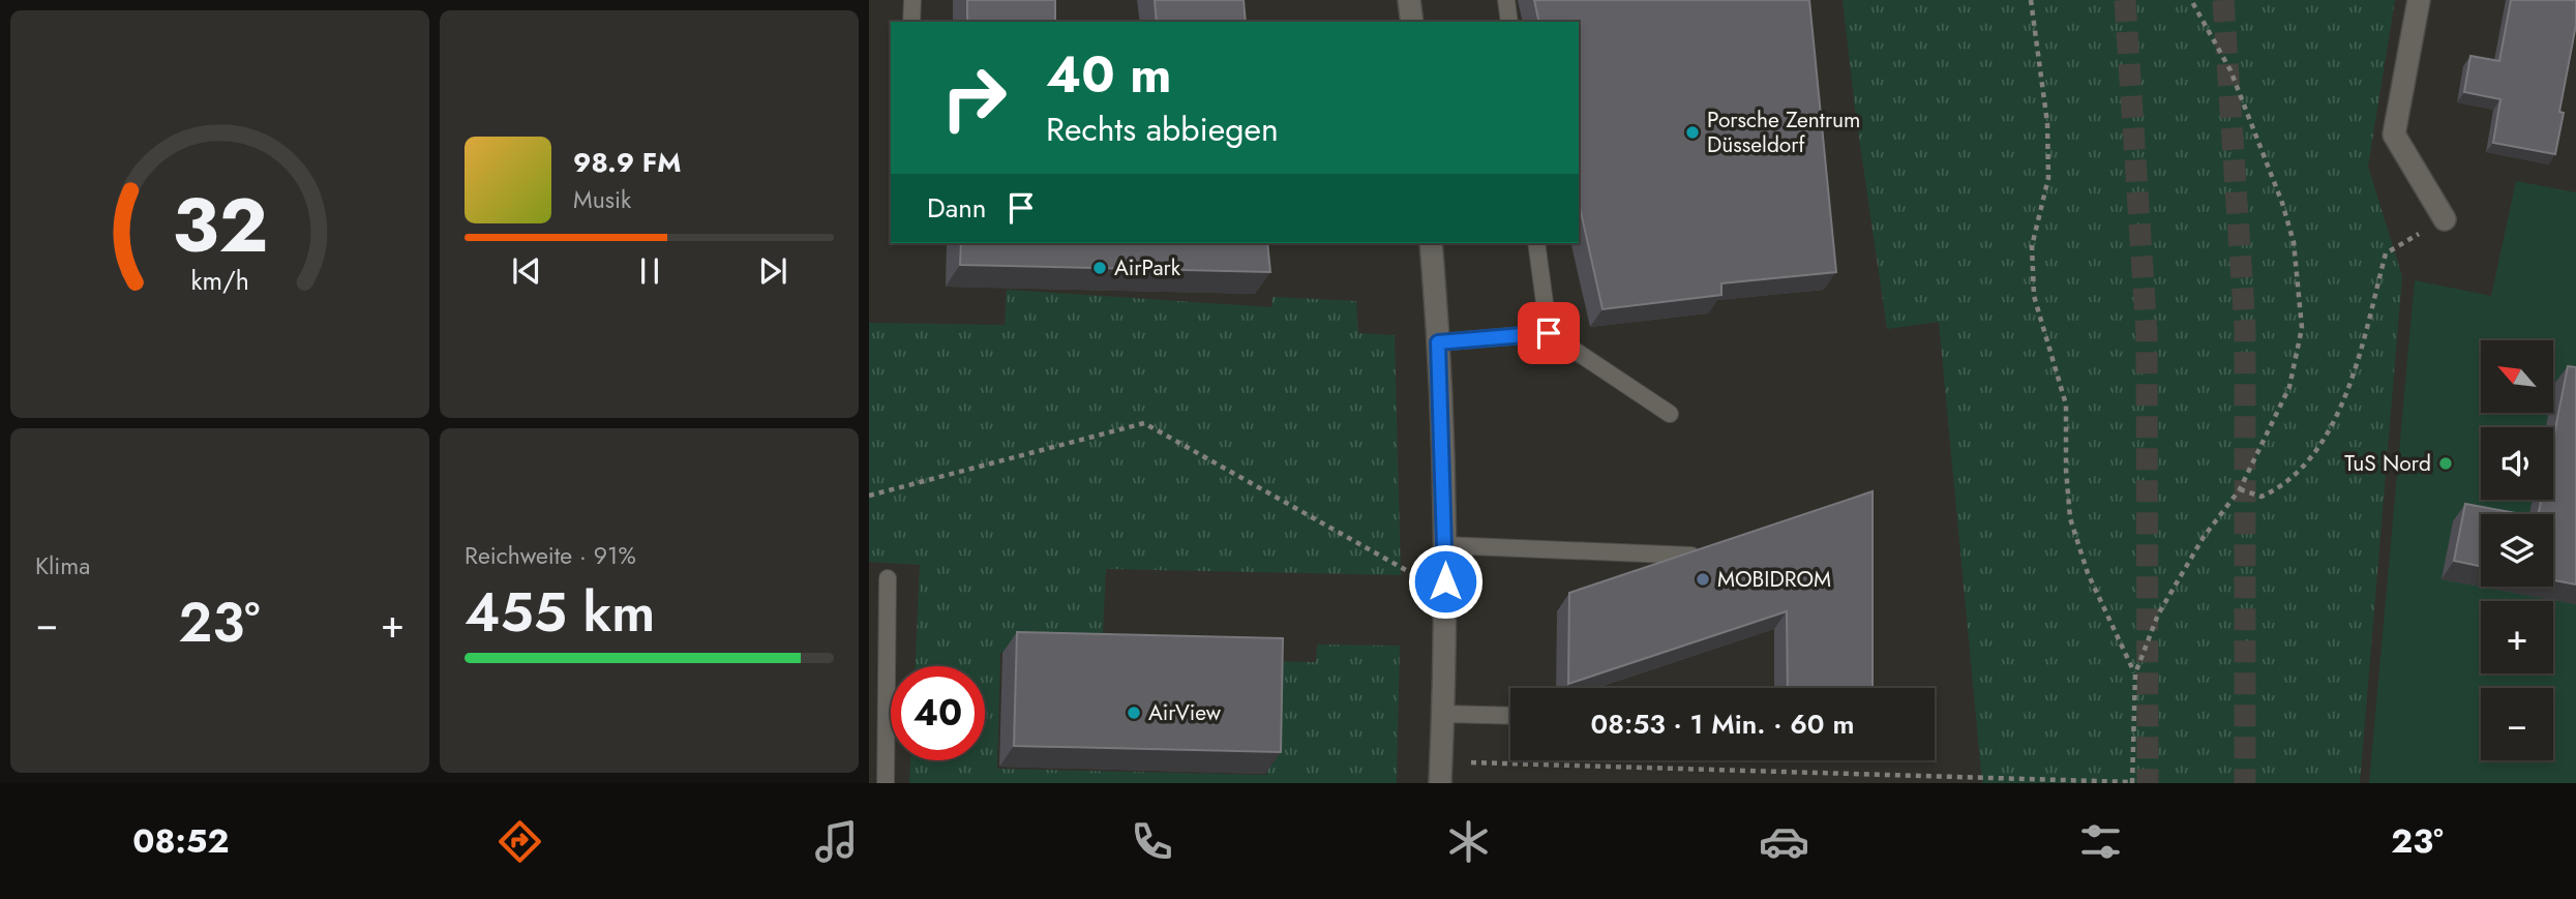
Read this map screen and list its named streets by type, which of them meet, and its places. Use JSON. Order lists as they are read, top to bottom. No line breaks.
{"places":["Porsche Zentrum Düsseldorf","AirPark","TuS Nord","MOBIDROM","AirView"],"north":"top left","page":{"turn":["40 m","Rechts abbiegen"],"song":["98.9 FM","Musik"],"then":"Dann","map_buttons":["+","−"],"tile":["Klima",["Reichweite · 91%","455 km"]],"heat":["−","23°","+"],"limit":"40","trip":"08:53 · 1 Min. · 60 m","tabs":["08:52","23°"],"gauge":["32","km/h"]}}
